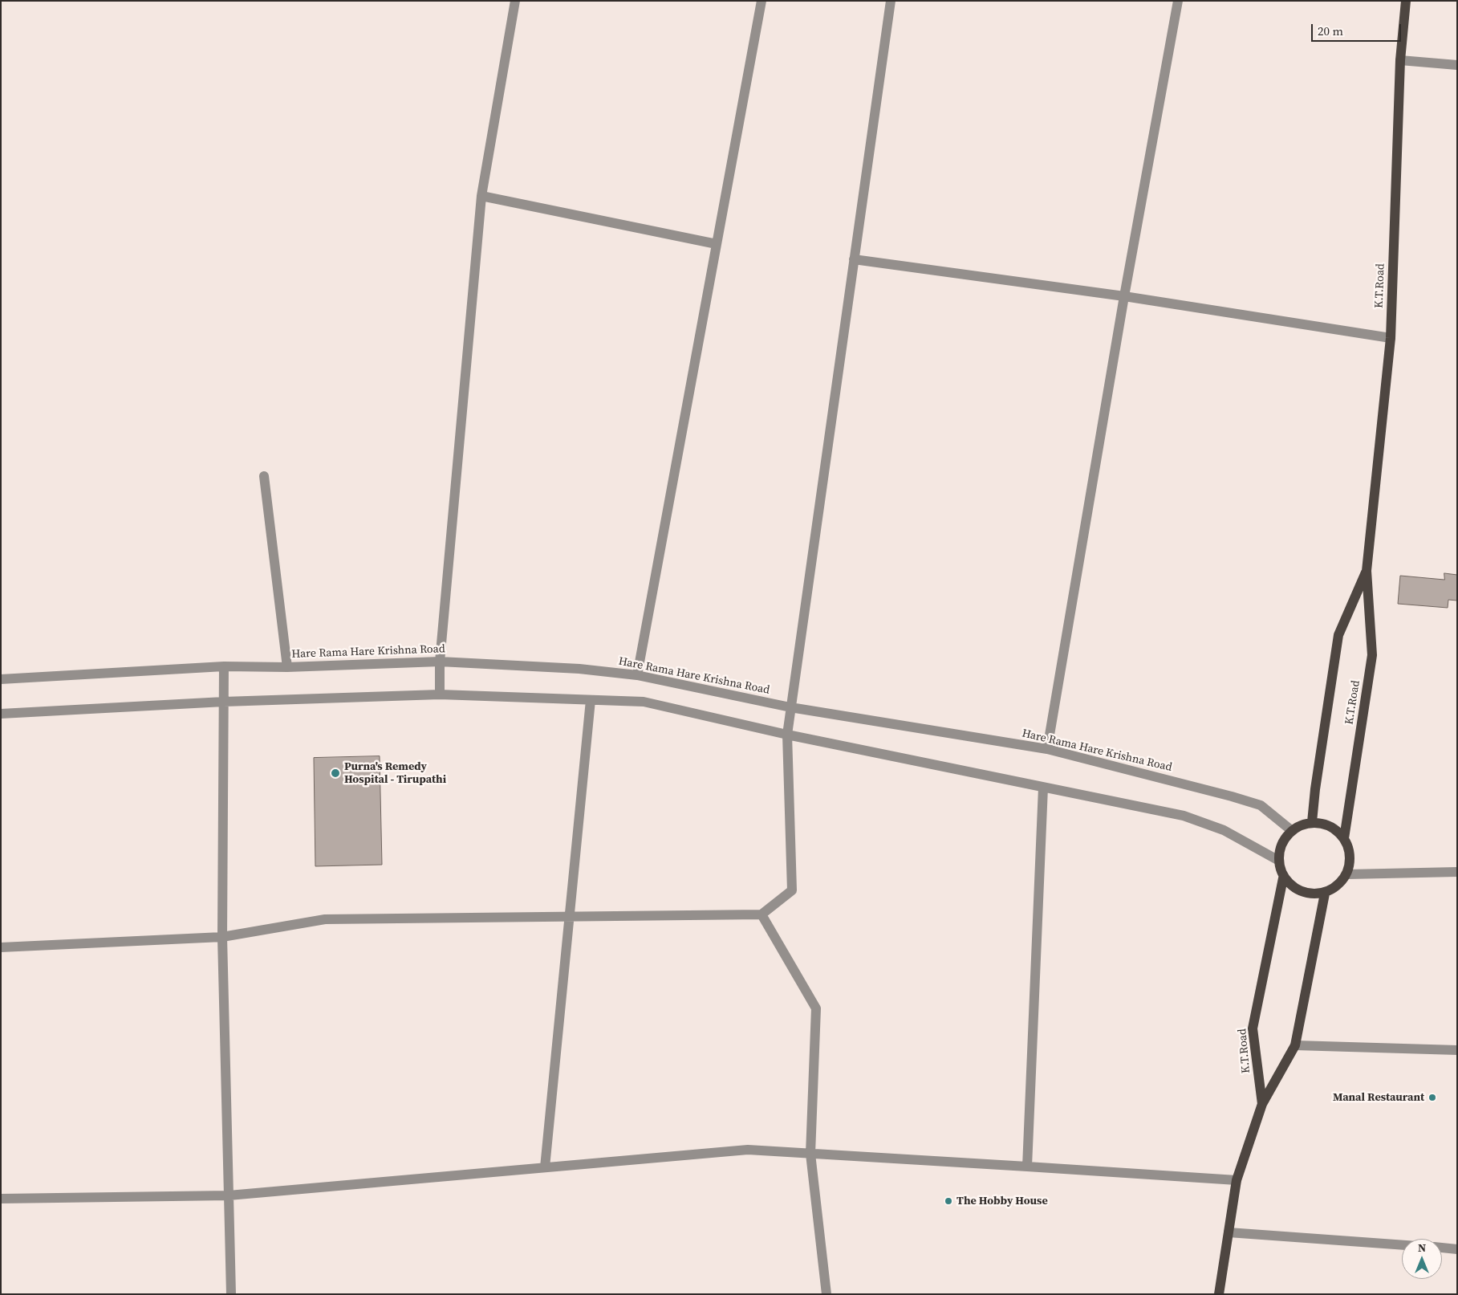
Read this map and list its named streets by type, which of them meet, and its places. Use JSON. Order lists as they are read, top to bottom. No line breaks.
{"streets":{"main road":["K.T.Road"],"street":["Hare Rama Hare Krishna Road"]},"crossings":[["K.T.Road","Hare Rama Hare Krishna Road"]],"places":["Purna's Remedy Hospital - Tirupathi","Manal Restaurant","The Hobby House"],"scale_bar":"20 m","north":"top"}
